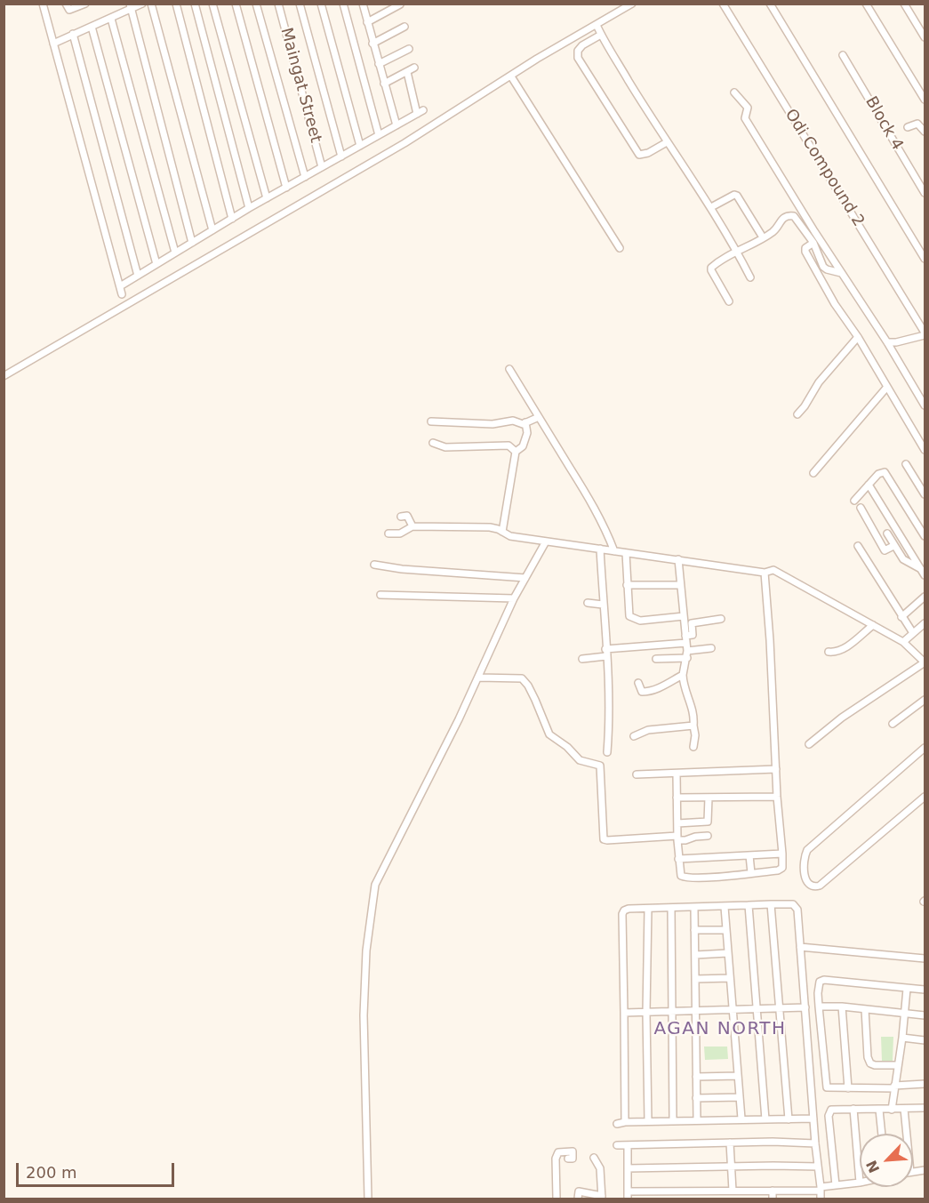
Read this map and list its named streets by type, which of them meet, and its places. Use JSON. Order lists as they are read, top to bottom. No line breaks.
{"streets":{"street":["Maingat Street","Block 4","Odi Compound 2"]},"districts":["AGAN NORTH"],"scale_bar":"200 m","north":"bottom left"}
